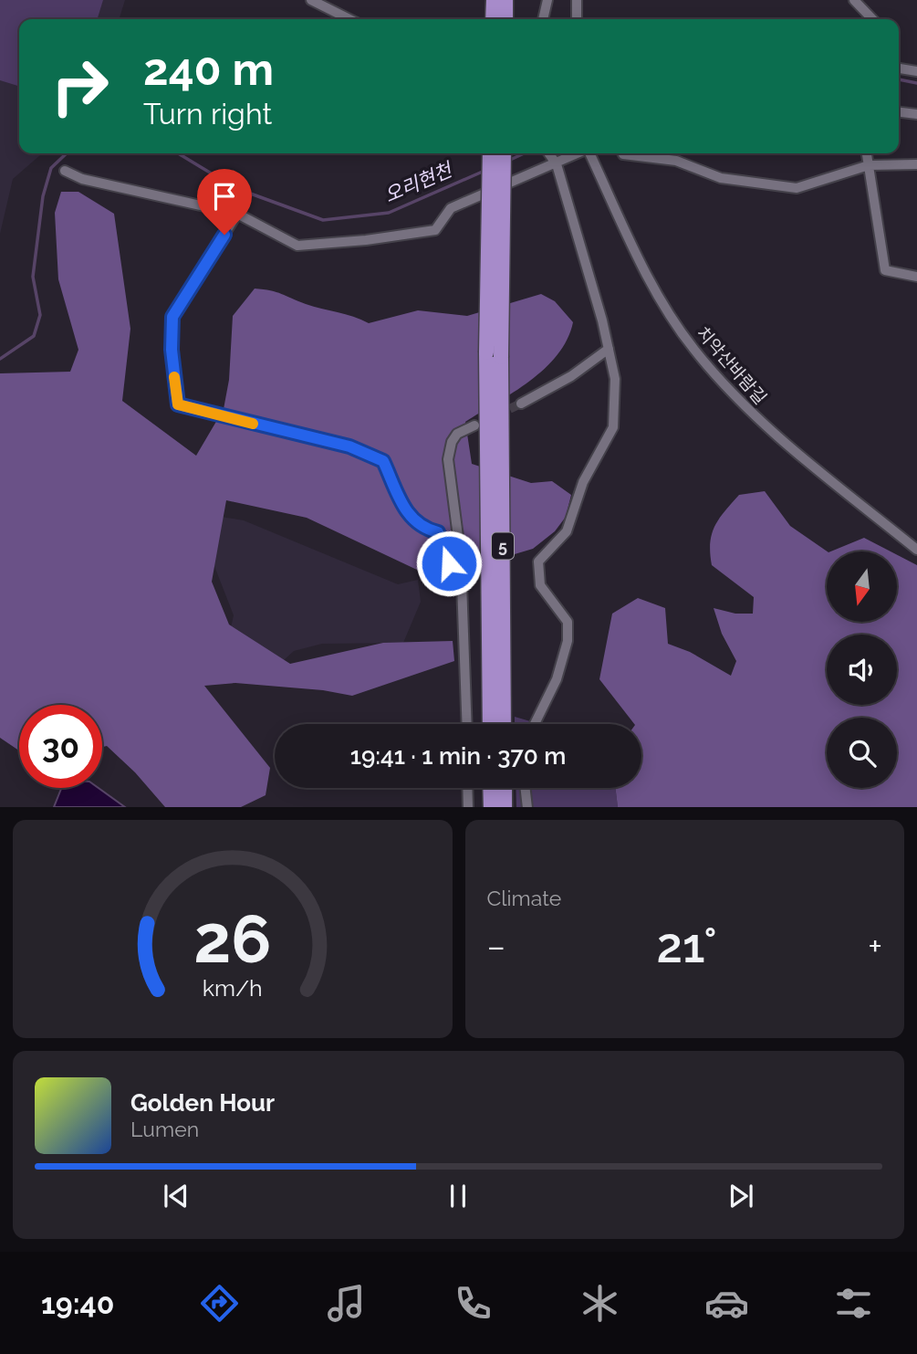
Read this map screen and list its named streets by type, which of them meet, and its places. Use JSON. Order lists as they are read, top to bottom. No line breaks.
{"streets":{"highway":["5"],"street":["치악산바람길"]},"water":["오리현천"],"north":"bottom","page":{"turn":["240 m","Turn right"],"limit":"30","trip":"19:41 · 1 min · 370 m","tile":"Climate","heat":["−","21°","+"],"song":["Golden Hour","Lumen"],"tabs":"19:40","gauge":["26","km/h"]}}
